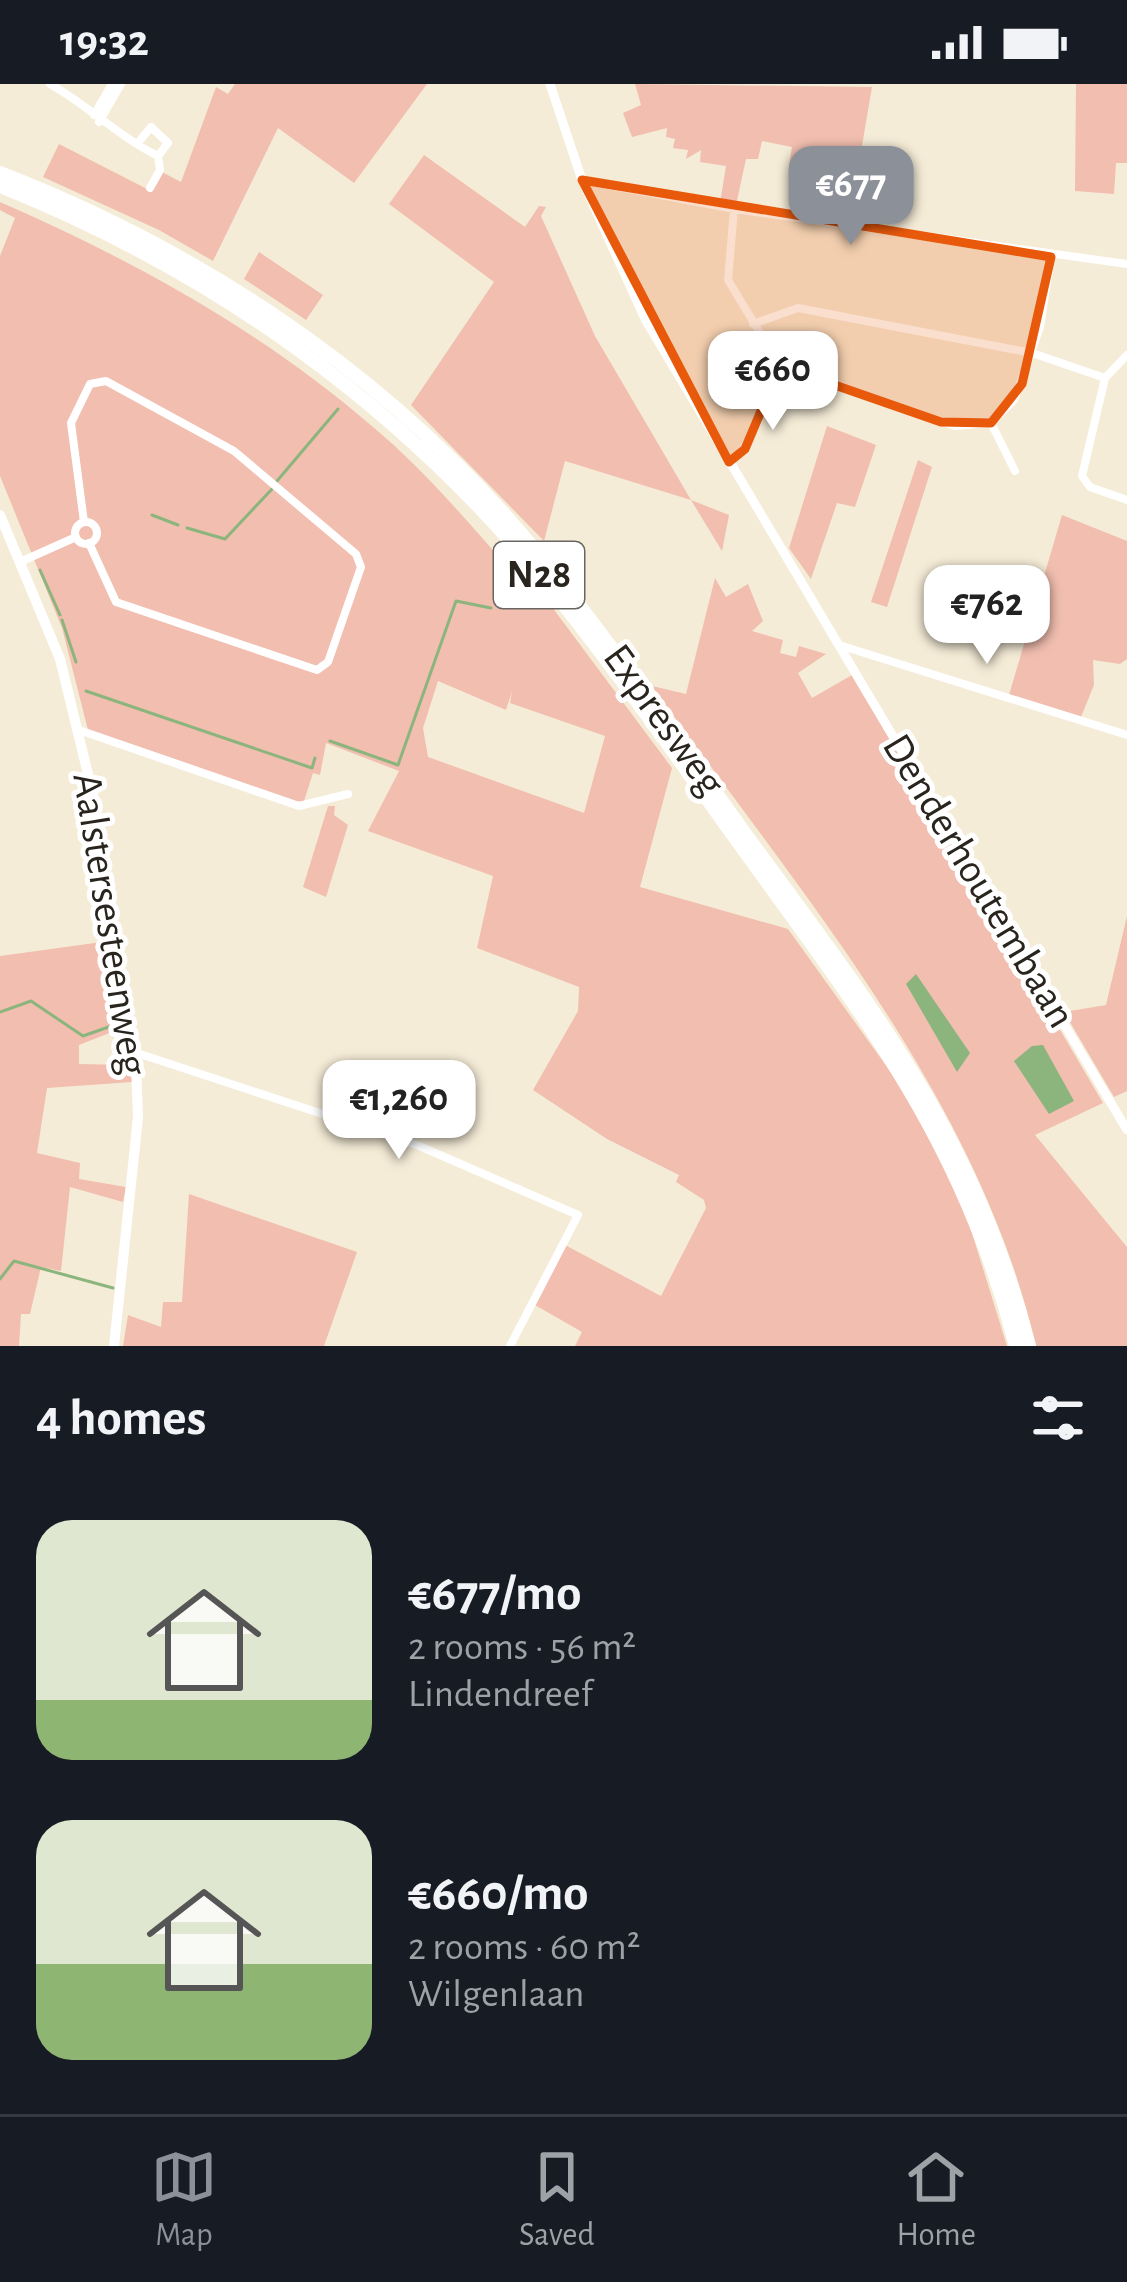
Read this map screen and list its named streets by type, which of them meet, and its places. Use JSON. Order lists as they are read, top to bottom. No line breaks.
{"streets":{"highway":["N28","Expresweg"],"main road":["Aalstersesteenweg"],"street":["Denderhoutembaan"]},"page":{"status":"19:32","price":["€677","€660","€762","€1,260"],"heading":"4 homes","list":[{"name":"€677/mo","note":"2 rooms · 56 m² · Lindendreef"},{"name":"€660/mo","note":"2 rooms · 60 m² · Wilgenlaan"}],"tabs":["Map","Saved","Home"]}}
